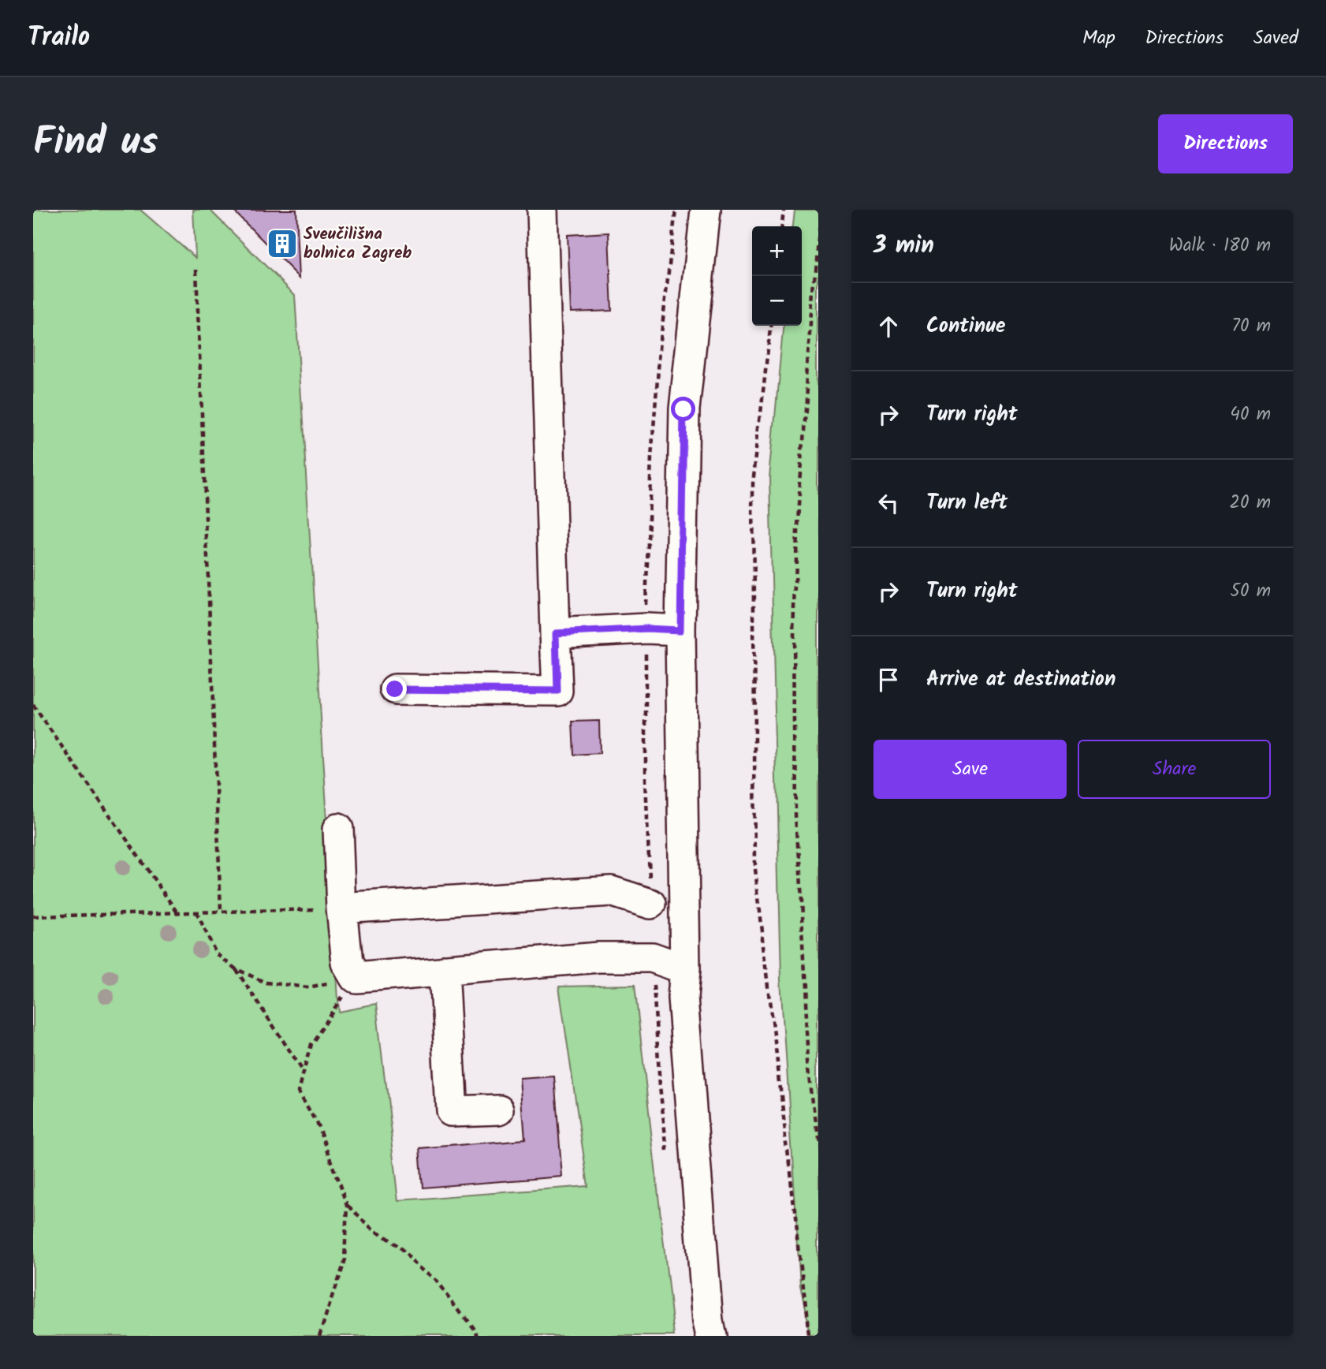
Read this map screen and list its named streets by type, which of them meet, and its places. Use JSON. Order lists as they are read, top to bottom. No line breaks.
{"places":{"building":["Sveučilišna bolnica Zagreb"]},"page":{"header":"Trailo","nav":["Map","Directions","Saved"],"title":"Find us","buttons":["Directions",["Save","Share"]],"heading":["3 min","Walk · 180 m"],"map_buttons":["+","−"],"list":[["Continue","70 m"],["Turn right","40 m"],["Turn left","20 m"],["Turn right","50 m"],"Arrive at destination"]}}
